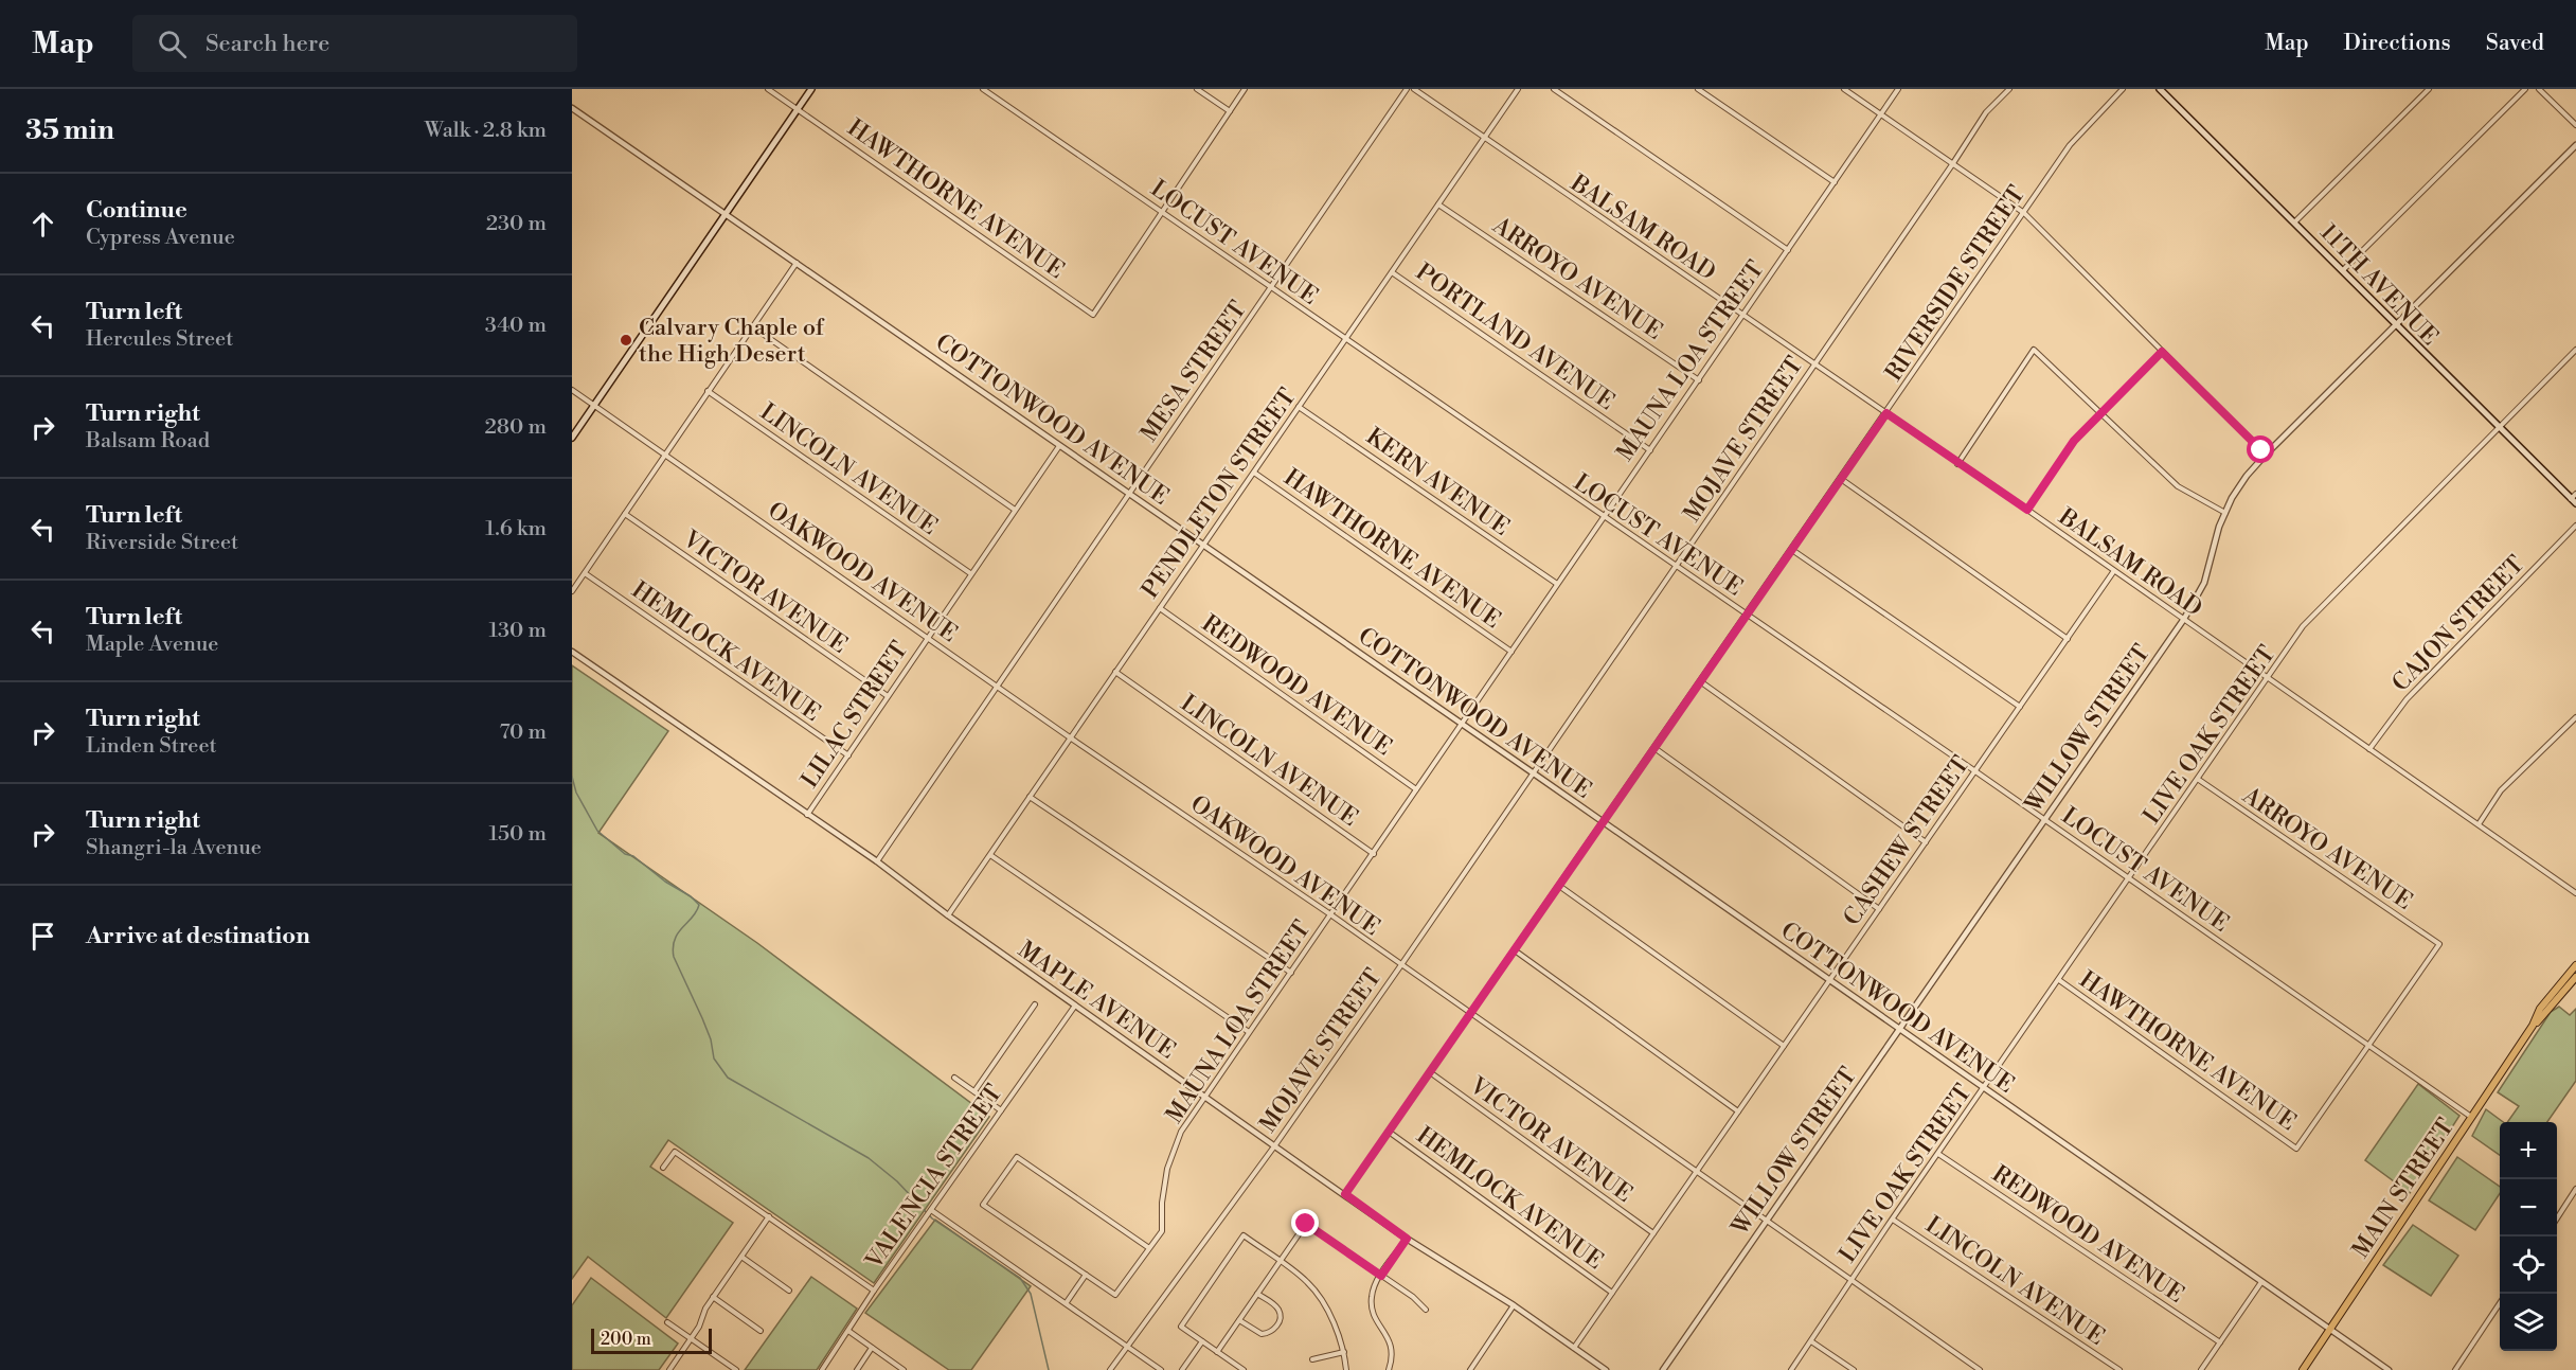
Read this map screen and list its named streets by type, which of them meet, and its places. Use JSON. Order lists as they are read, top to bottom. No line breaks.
{"streets":{"main road":["11TH AVENUE","MAIN STREET"],"street":["HAWTHORNE AVENUE","BALSAM ROAD","LOCUST AVENUE","ARROYO AVENUE","RIVERSIDE STREET","PORTLAND AVENUE","MAUNA LOA STREET","MESA STREET","COTTONWOOD AVENUE","MOJAVE STREET","LINCOLN AVENUE","KERN AVENUE","PENDLETON STREET","OAKWOOD AVENUE","VICTOR AVENUE","CAJON STREET","HEMLOCK AVENUE","REDWOOD AVENUE","LILAC STREET","WILLOW STREET","LIVE OAK STREET","CASHEW STREET","MAPLE AVENUE","VALENCIA STREET"]},"crossings":[["HAWTHORNE AVENUE","LOCUST AVENUE"],["HAWTHORNE AVENUE","ARROYO AVENUE"],["HAWTHORNE AVENUE","MAUNA LOA STREET"],["HAWTHORNE AVENUE","PENDLETON STREET"],["HAWTHORNE AVENUE","LIVE OAK STREET"],["BALSAM ROAD","RIVERSIDE STREET"],["BALSAM ROAD","MAUNA LOA STREET"],["BALSAM ROAD","MOJAVE STREET"],["BALSAM ROAD","PENDLETON STREET"],["BALSAM ROAD","CAJON STREET"],["BALSAM ROAD","WILLOW STREET"],["BALSAM ROAD","LIVE OAK STREET"],["BALSAM ROAD","CASHEW STREET"],["LOCUST AVENUE","ARROYO AVENUE"],["LOCUST AVENUE","RIVERSIDE STREET"],["LOCUST AVENUE","MAUNA LOA STREET"],["LOCUST AVENUE","MESA STREET"],["LOCUST AVENUE","MOJAVE STREET"],["LOCUST AVENUE","PENDLETON STREET"],["LOCUST AVENUE","WILLOW STREET"],["LOCUST AVENUE","LIVE OAK STREET"],["LOCUST AVENUE","CASHEW STREET"],["LOCUST AVENUE","MAIN STREET"],["ARROYO AVENUE","MAUNA LOA STREET"],["ARROYO AVENUE","PENDLETON STREET"],["ARROYO AVENUE","LIVE OAK STREET"],["RIVERSIDE STREET","COTTONWOOD AVENUE"],["RIVERSIDE STREET","OAKWOOD AVENUE"],["RIVERSIDE STREET","VICTOR AVENUE"],["RIVERSIDE STREET","HEMLOCK AVENUE"],["RIVERSIDE STREET","MAPLE AVENUE"],["11TH AVENUE","WILLOW STREET"],["11TH AVENUE","LIVE OAK STREET"],["PORTLAND AVENUE","MAUNA LOA STREET"],["PORTLAND AVENUE","PENDLETON STREET"],["MAUNA LOA STREET","COTTONWOOD AVENUE"],["MAUNA LOA STREET","LINCOLN AVENUE"],["MAUNA LOA STREET","KERN AVENUE"],["MAUNA LOA STREET","OAKWOOD AVENUE"],["MAUNA LOA STREET","REDWOOD AVENUE"],["MAUNA LOA STREET","MAPLE AVENUE"],["MESA STREET","COTTONWOOD AVENUE"],["MESA STREET","OAKWOOD AVENUE"],["MESA STREET","MAPLE AVENUE"],["COTTONWOOD AVENUE","MOJAVE STREET"],["COTTONWOOD AVENUE","PENDLETON STREET"],["COTTONWOOD AVENUE","LILAC STREET"],["COTTONWOOD AVENUE","WILLOW STREET"],["COTTONWOOD AVENUE","LIVE OAK STREET"],["COTTONWOOD AVENUE","CASHEW STREET"],["COTTONWOOD AVENUE","MAIN STREET"],["MOJAVE STREET","OAKWOOD AVENUE"],["MOJAVE STREET","MAPLE AVENUE"],["LINCOLN AVENUE","PENDLETON STREET"],["LINCOLN AVENUE","LILAC STREET"],["LINCOLN AVENUE","LIVE OAK STREET"],["KERN AVENUE","PENDLETON STREET"],["PENDLETON STREET","OAKWOOD AVENUE"],["PENDLETON STREET","REDWOOD AVENUE"],["PENDLETON STREET","MAPLE AVENUE"],["OAKWOOD AVENUE","LILAC STREET"],["OAKWOOD AVENUE","WILLOW STREET"],["OAKWOOD AVENUE","LIVE OAK STREET"],["OAKWOOD AVENUE","CASHEW STREET"],["VICTOR AVENUE","LILAC STREET"],["VICTOR AVENUE","CASHEW STREET"],["HEMLOCK AVENUE","LILAC STREET"],["HEMLOCK AVENUE","CASHEW STREET"],["REDWOOD AVENUE","LIVE OAK STREET"],["LILAC STREET","MAPLE AVENUE"],["CASHEW STREET","MAPLE AVENUE"],["MAPLE AVENUE","VALENCIA STREET"]],"places":["Calvary Chaple of the High Desert"],"scale_bar":"200 m","page":{"header":"Map","search":"Search here","nav":["Map","Directions","Saved"],"heading":["35 min","Walk · 2.8 km"],"list":[["Continue","Cypress Avenue","230 m"],["Turn left","Hercules Street","340 m"],["Turn right","Balsam Road","280 m"],["Turn left","Riverside Street","1.6 km"],["Turn left","Maple Avenue","130 m"],["Turn right","Linden Street","70 m"],["Turn right","Shangri-la Avenue","150 m"],"Arrive at destination"],"map_buttons":["+","−"],"scale":"200 m"}}
